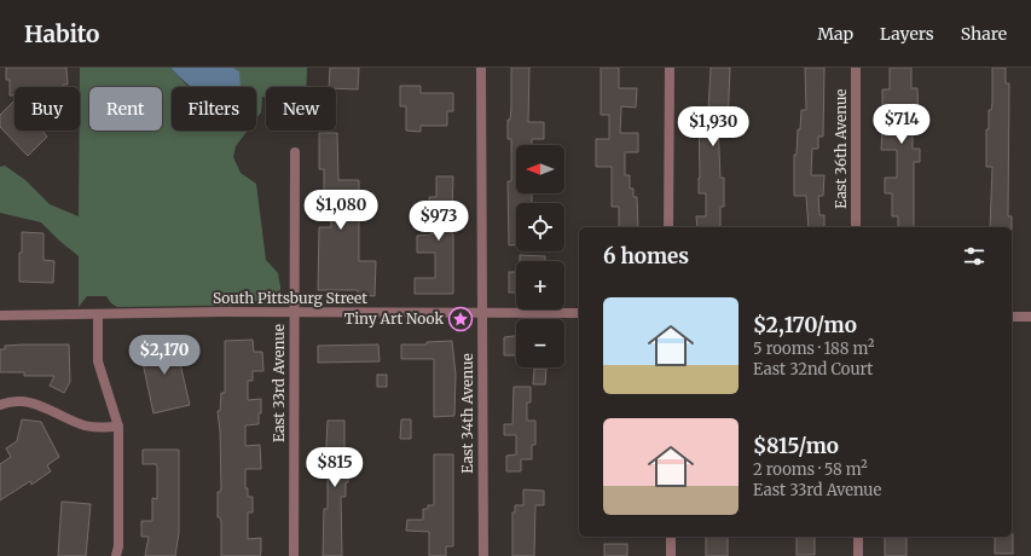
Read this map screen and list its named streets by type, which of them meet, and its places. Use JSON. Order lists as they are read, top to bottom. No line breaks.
{"streets":{"street":["East 36th Avenue","South Pittsburg Street","East 33rd Avenue","East 34th Avenue"]},"crossings":[["South Pittsburg Street","East 33rd Avenue"],["South Pittsburg Street","East 34th Avenue"]],"places":{"place":["Tiny Art Nook"]},"north":"left","page":{"header":"Habito","nav":["Map","Layers","Share"],"chip":["Buy","Rent","Filters","New"],"price":["$714","$1,930","$1,080","$973","$2,170","$815"],"map_buttons":["+","−"],"heading":"6 homes","list":[{"name":"$2,170/mo","note":"5 rooms · 188 m² · East 32nd Court"},{"name":"$815/mo","note":"2 rooms · 58 m² · East 33rd Avenue"}]}}
